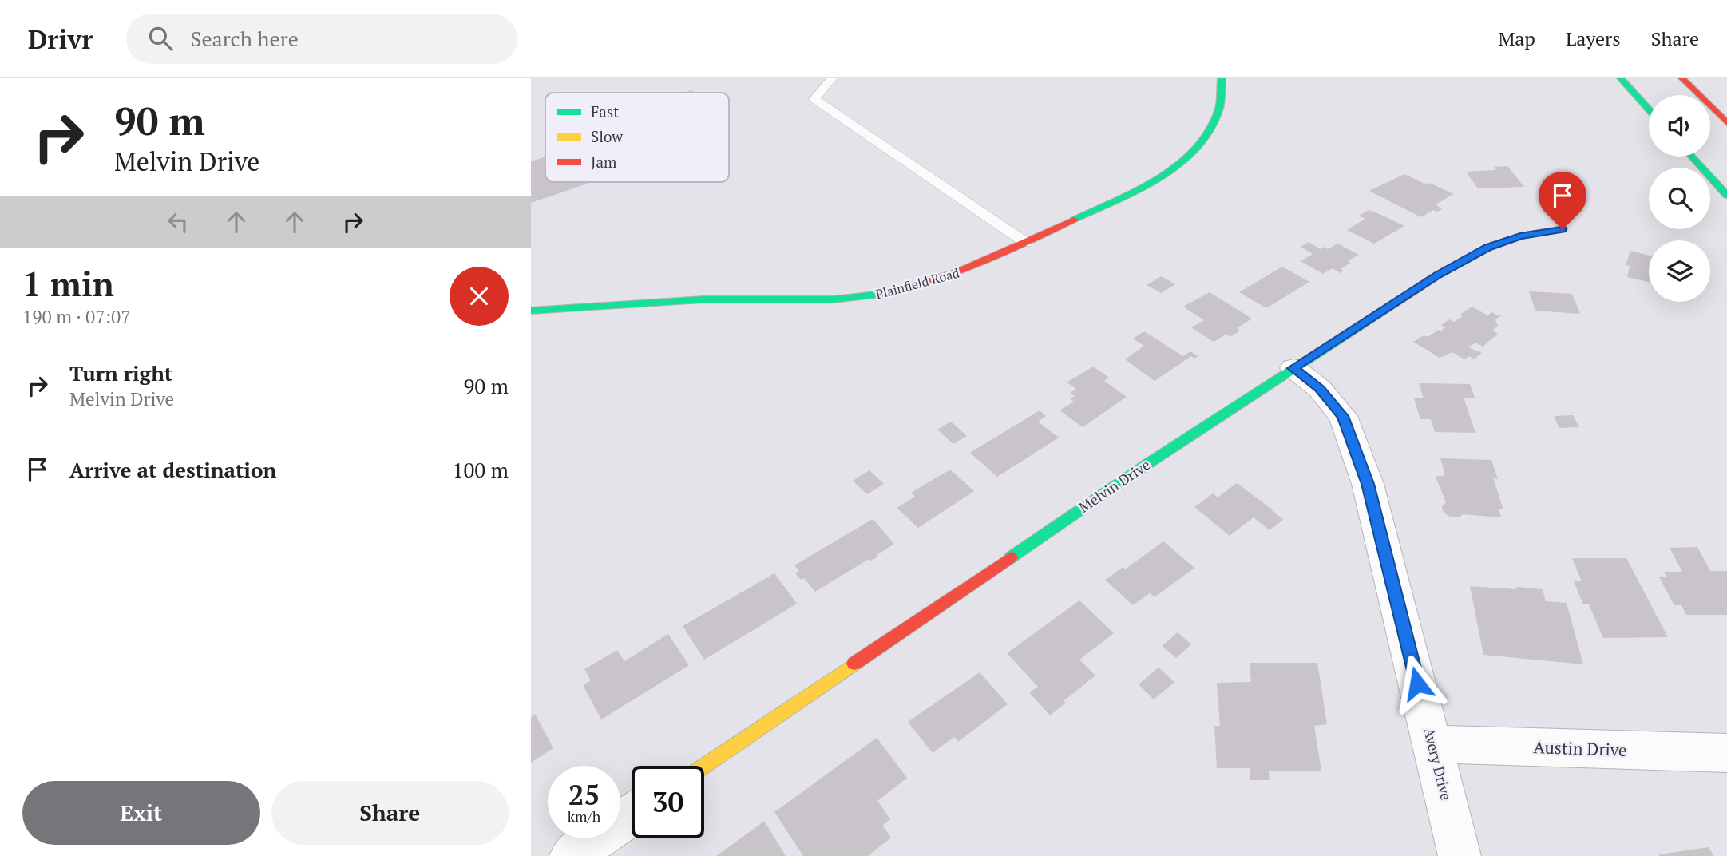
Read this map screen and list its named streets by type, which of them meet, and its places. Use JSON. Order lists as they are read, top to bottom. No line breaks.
{"streets":{"main road":["Plainfield Road","Melvin Drive"],"street":["Austin Drive","Avery Drive"]},"crossings":[["Melvin Drive","Avery Drive"],["Austin Drive","Avery Drive"]],"legend":["Fast","Slow","Jam"],"page":{"header":"Drivr","search":"Search here","nav":["Map","Layers","Share"],"turn":["90 m","Melvin Drive"],"heading":["1 min","190 m · 07:07"],"list":[{"name":"Turn right","note":"Melvin Drive","value":"90 m"},{"name":"Arrive at destination","value":"100 m"}],"speed":"25 km/h","limit":"30","buttons":["Exit","Share"]}}
